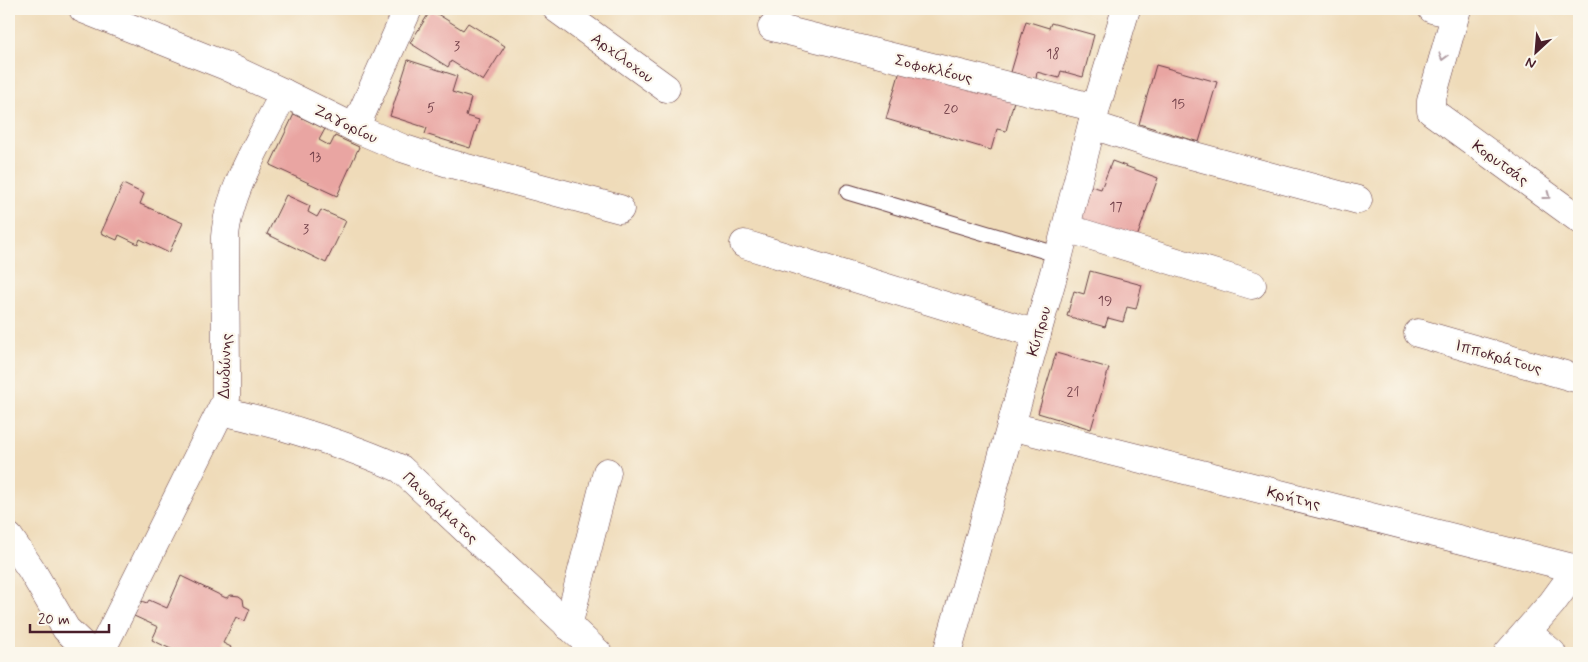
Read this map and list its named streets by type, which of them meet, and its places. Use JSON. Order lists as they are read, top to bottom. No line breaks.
{"streets":{"street":["Αρχίλοχου","Σοφοκλέους","Ζαγορίου","Κορυτσάς","Κύπρου","Ιπποκράτους","Δωδώνης","Κρήτης","Πανοράματος"]},"crossings":[["Σοφοκλέους","Κύπρου"],["Ζαγορίου","Δωδώνης"],["Κύπρου","Κρήτης"],["Δωδώνης","Πανοράματος"]],"one_way":["Κορυτσάς"],"house_numbers":["3","18","15","5","20","13","17","3","19","21"],"scale_bar":"20 m","north":"bottom left"}
